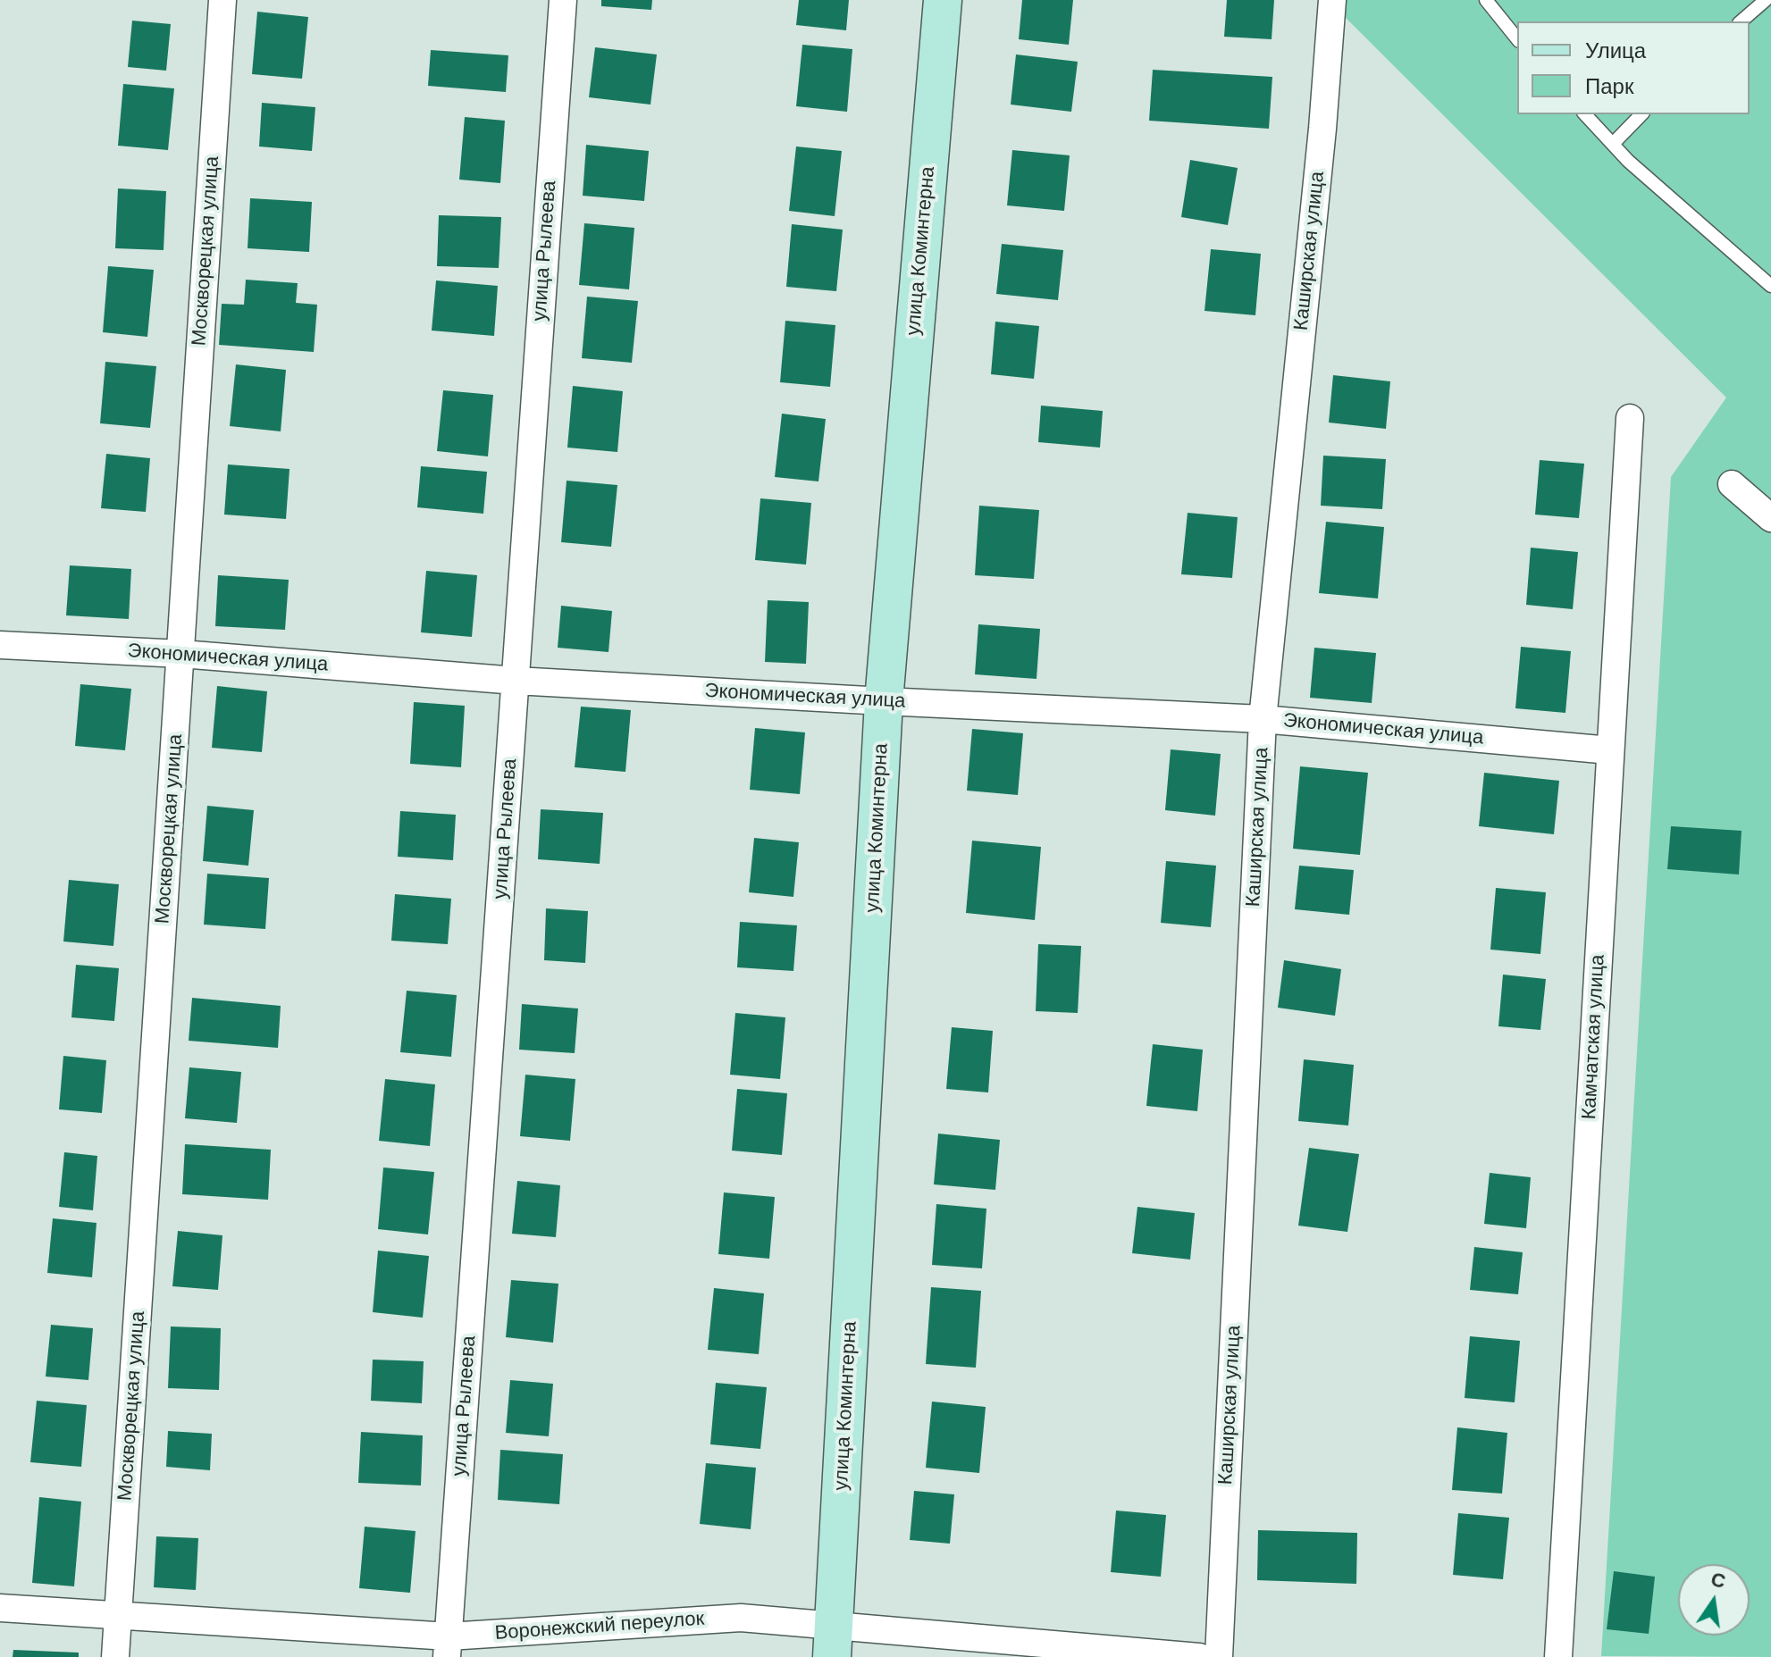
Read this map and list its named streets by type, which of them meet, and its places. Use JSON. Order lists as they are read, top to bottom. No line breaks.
{"streets":{"street":["Москворецкая улица","улица Рылеева","улица Коминтерна","Каширская улица","Экономическая улица","Камчатская улица","Воронежский переулок"]},"crossings":[["Москворецкая улица","Экономическая улица"],["Москворецкая улица","Воронежский переулок"],["улица Рылеева","Экономическая улица"],["улица Рылеева","Воронежский переулок"],["улица Коминтерна","Экономическая улица"],["улица Коминтерна","Воронежский переулок"],["Каширская улица","Экономическая улица"],["Экономическая улица","Камчатская улица"]],"legend":["Улица","Парк"],"north":"top"}
